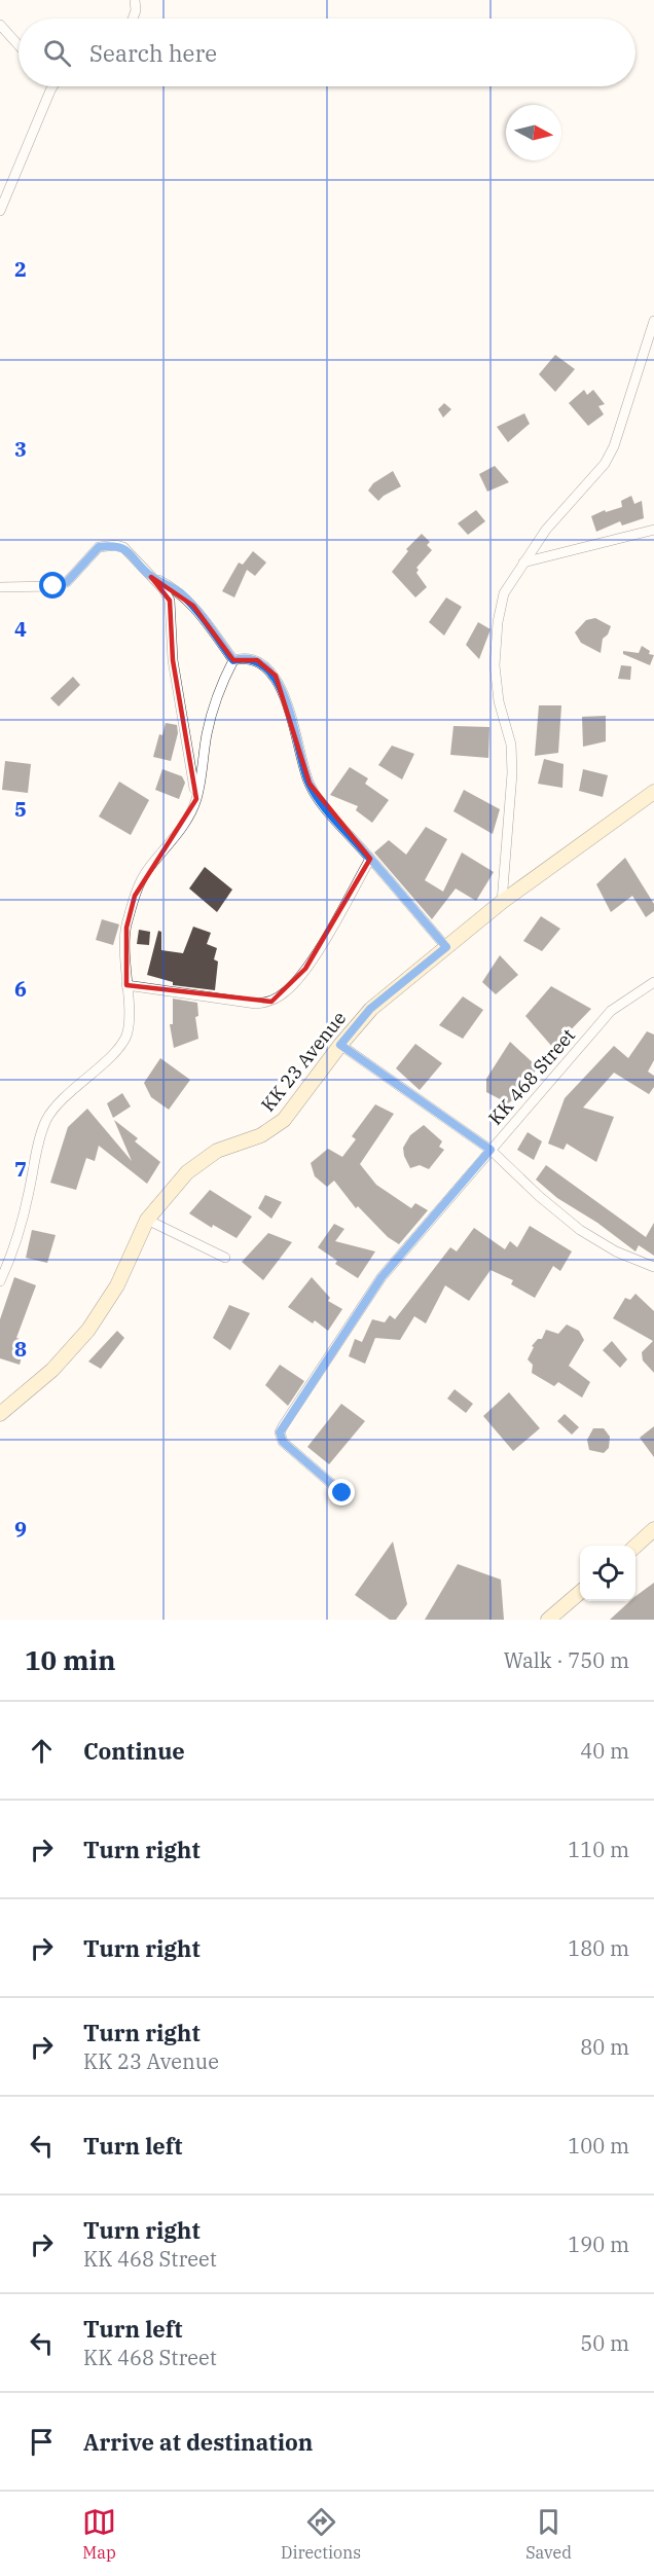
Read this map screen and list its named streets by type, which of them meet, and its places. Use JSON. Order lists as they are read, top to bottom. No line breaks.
{"streets":{"main road":["KK 23 Avenue"],"street":["KK 468 Street"]},"north":"right","page":{"search":"Search here","heading":["10 min","Walk · 750 m"],"list":[["Continue","40 m"],["Turn right","110 m"],["Turn right","180 m"],["Turn right","KK 23 Avenue","80 m"],["Turn left","100 m"],["Turn right","KK 468 Street","190 m"],["Turn left","KK 468 Street","50 m"],"Arrive at destination"],"nav":["Map","Directions","Saved"]},"grid":{"rows":["2","3","4","5","6","7","8","9"]}}
